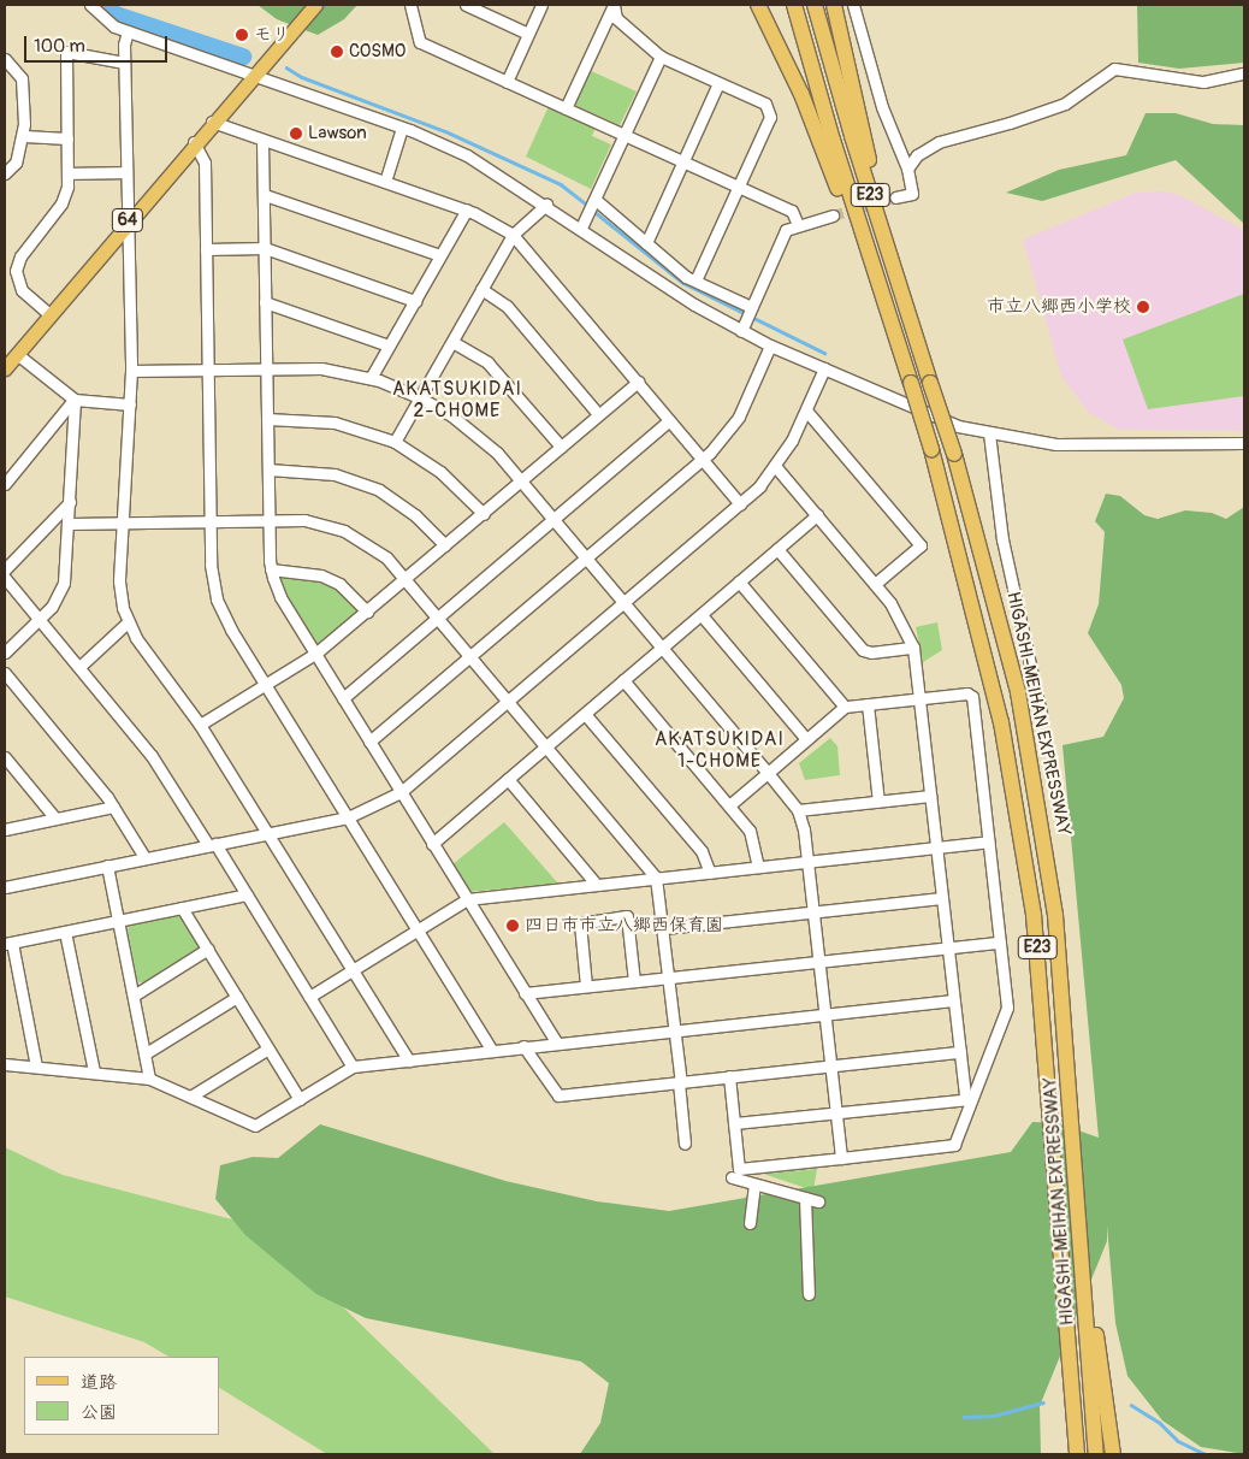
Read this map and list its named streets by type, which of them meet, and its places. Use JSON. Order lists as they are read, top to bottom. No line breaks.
{"streets":{"highway":["E23","HIGASHI-MEIHAN EXPRESSWAY"],"main road":["64"]},"districts":["AKATSUKIDAI 2-CHOME","AKATSUKIDAI 1-CHOME"],"places":["モリ","COSMO","Lawson","市立八郷西小学校","四日市市立八郷西保育園"],"legend":["道路","公園"],"scale_bar":"100 m"}
